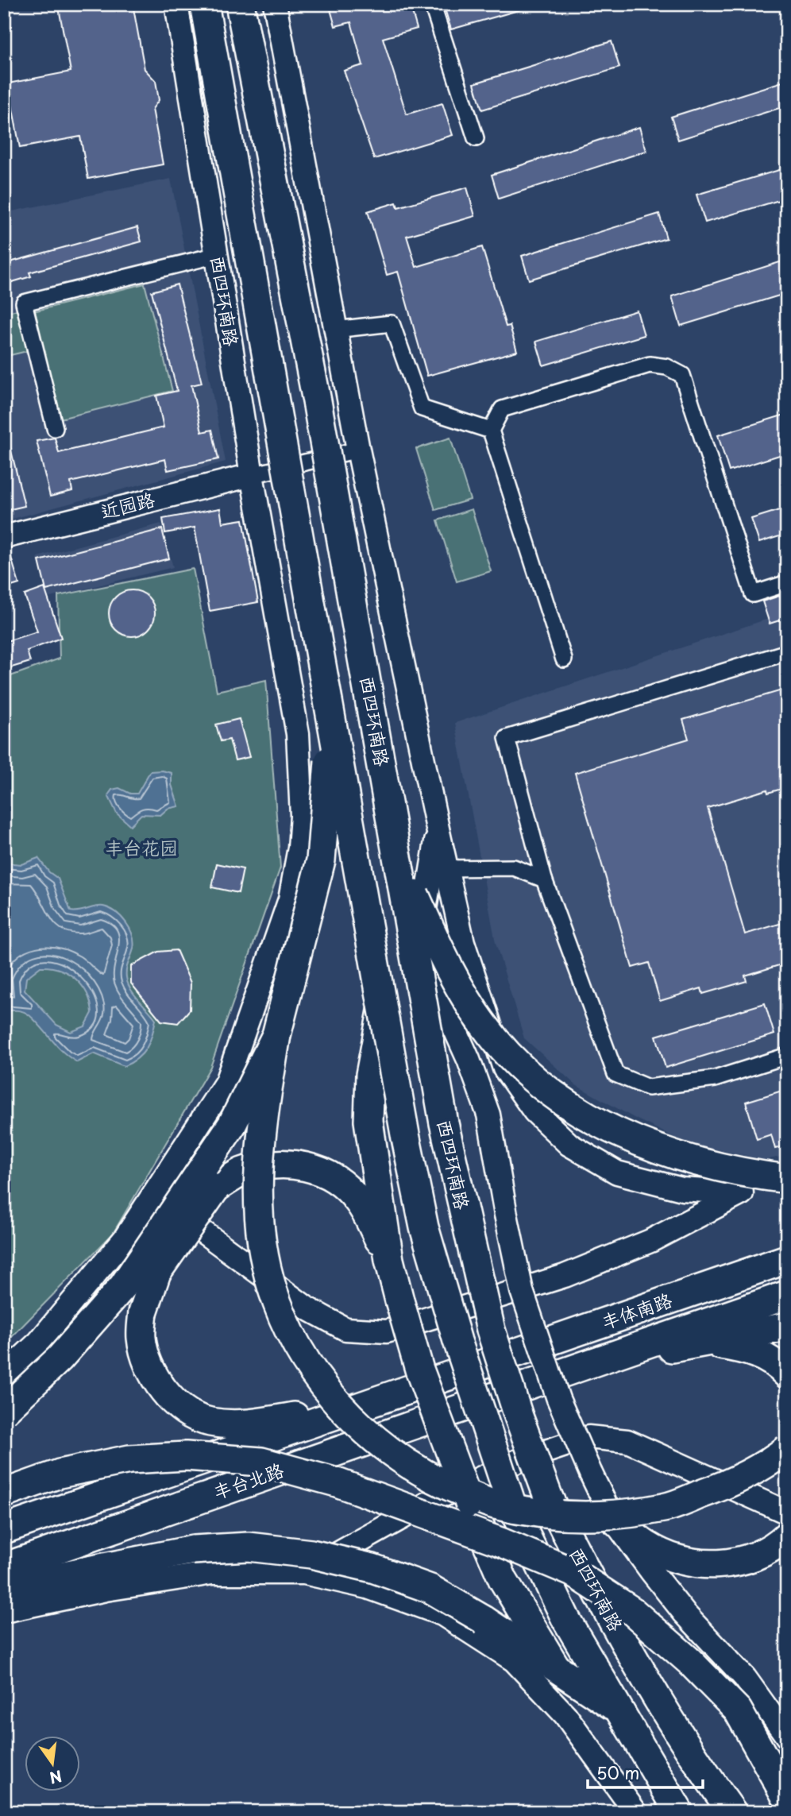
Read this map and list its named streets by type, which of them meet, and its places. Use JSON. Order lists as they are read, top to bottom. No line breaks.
{"streets":{"highway":["西四环南路","丰体南路","丰台北路"],"street":["近园路"]},"crossings":[["西四环南路","近园路"],["丰体南路","丰台北路"]],"parks":["丰台花园"],"scale_bar":"50 m","north":"bottom"}
